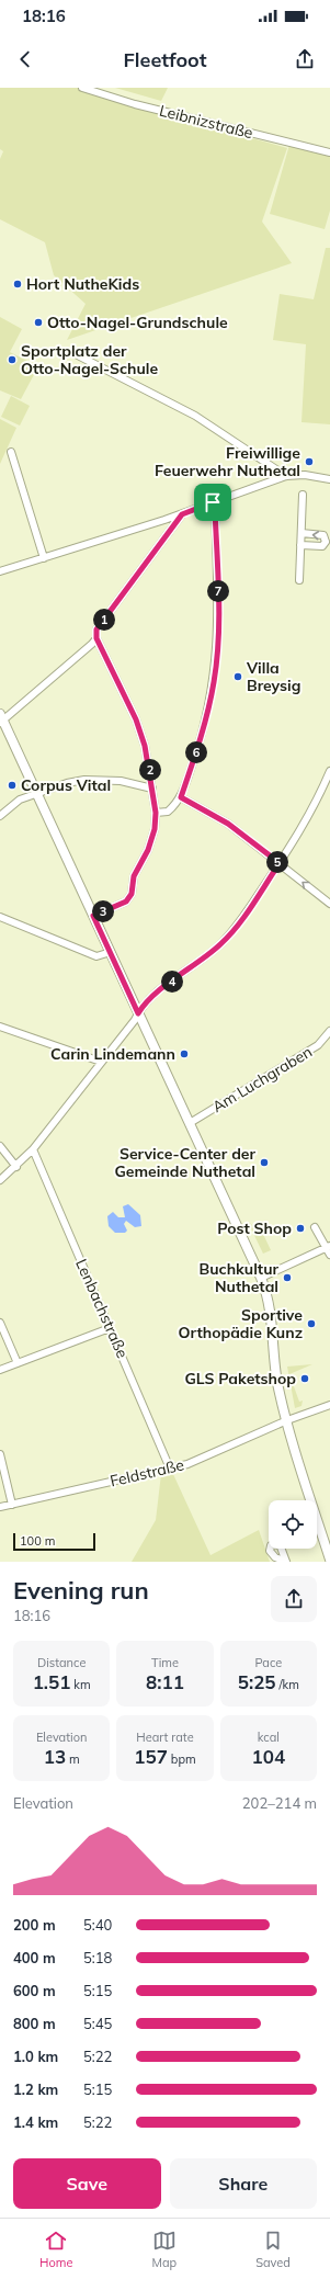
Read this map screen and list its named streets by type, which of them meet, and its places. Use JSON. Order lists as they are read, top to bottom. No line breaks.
{"streets":{"street":["Leibnizstraße","Am Luchgraben","Lenbachstraße","Feldstraße"]},"crossings":[["Lenbachstraße","Feldstraße"]],"places":["Hort NutheKids","Otto-Nagel-Grundschule","Sportplatz der Otto-Nagel-Schule","Freiwillige Feuerwehr Nuthetal","Villa Breysig","Corpus Vital","Carin Lindemann","Service-Center der Gemeinde Nuthetal","Post Shop","Buchkultur Nuthetal","Sportive Orthopädie Kunz","GLS Paketshop"],"scale_bar":"100 m","page":{"status":"18:16","header":"Fleetfoot","pins":["7","1","6","2","5","3","4"],"scale":"100 m","heading":["Evening run","18:16"],"stats":[["Distance","1.51 km"],["Time","8:11"],["Pace","5:25 /km"],["Elevation","13 m"],["Heart rate","157 bpm"],["kcal","104"]],"chart":["Elevation","202–214 m"],"list":[{"name":"200 m","note":"5:40"},{"name":"400 m","note":"5:18"},{"name":"600 m","note":"5:15"},{"name":"800 m","note":"5:45"},{"name":"1.0 km","note":"5:22"},{"name":"1.2 km","note":"5:15"},{"name":"1.4 km","note":"5:22"}],"buttons":["Save","Share"],"tabs":["Home","Map","Saved"]}}
